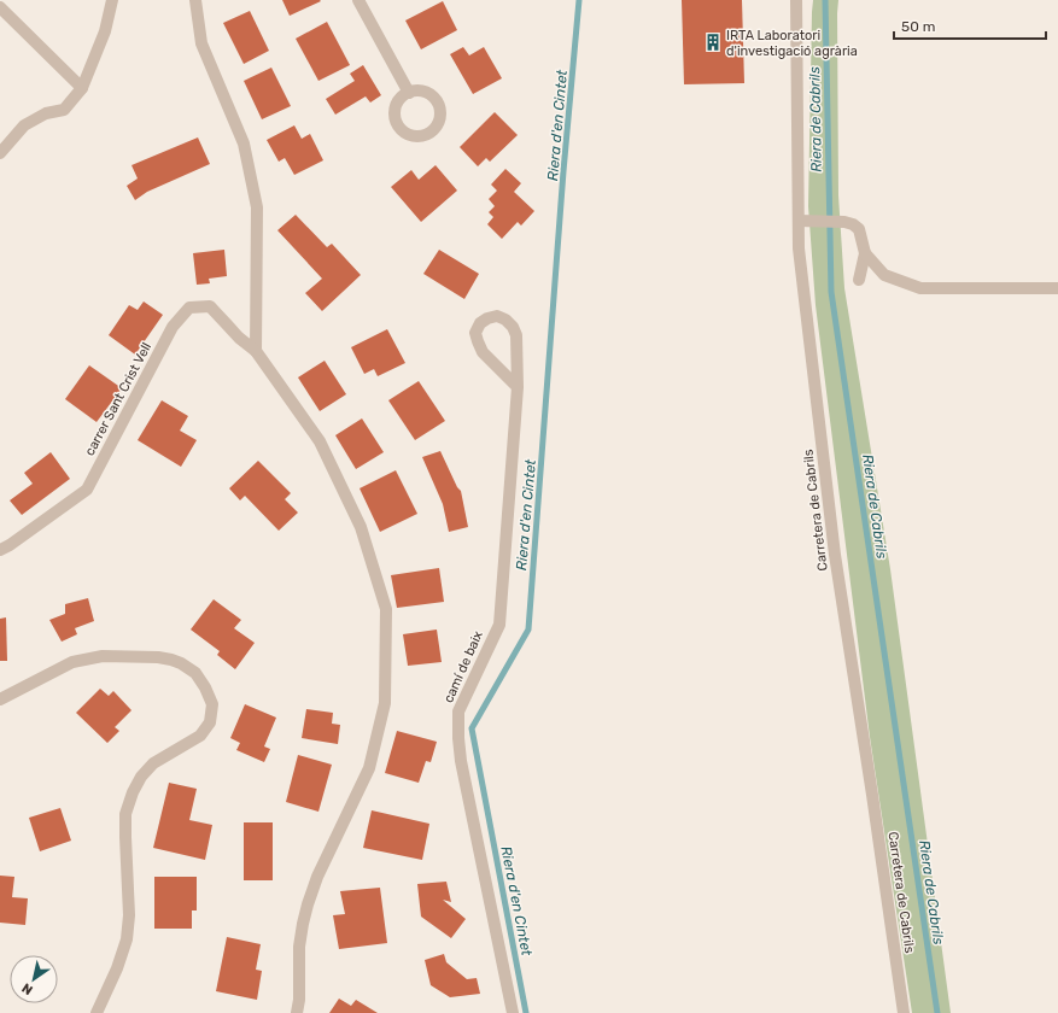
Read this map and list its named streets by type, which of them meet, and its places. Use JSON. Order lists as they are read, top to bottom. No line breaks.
{"streets":{"street":["carrer Sant Crist Vell","Carretera de Cabrils","camí de baix"]},"water":["Riera de Cabrils","Riera d'en Cintet"],"places":{"building":["IRTA Laboratori d'investigació agrària"]},"scale_bar":"50 m","north":"bottom left"}
